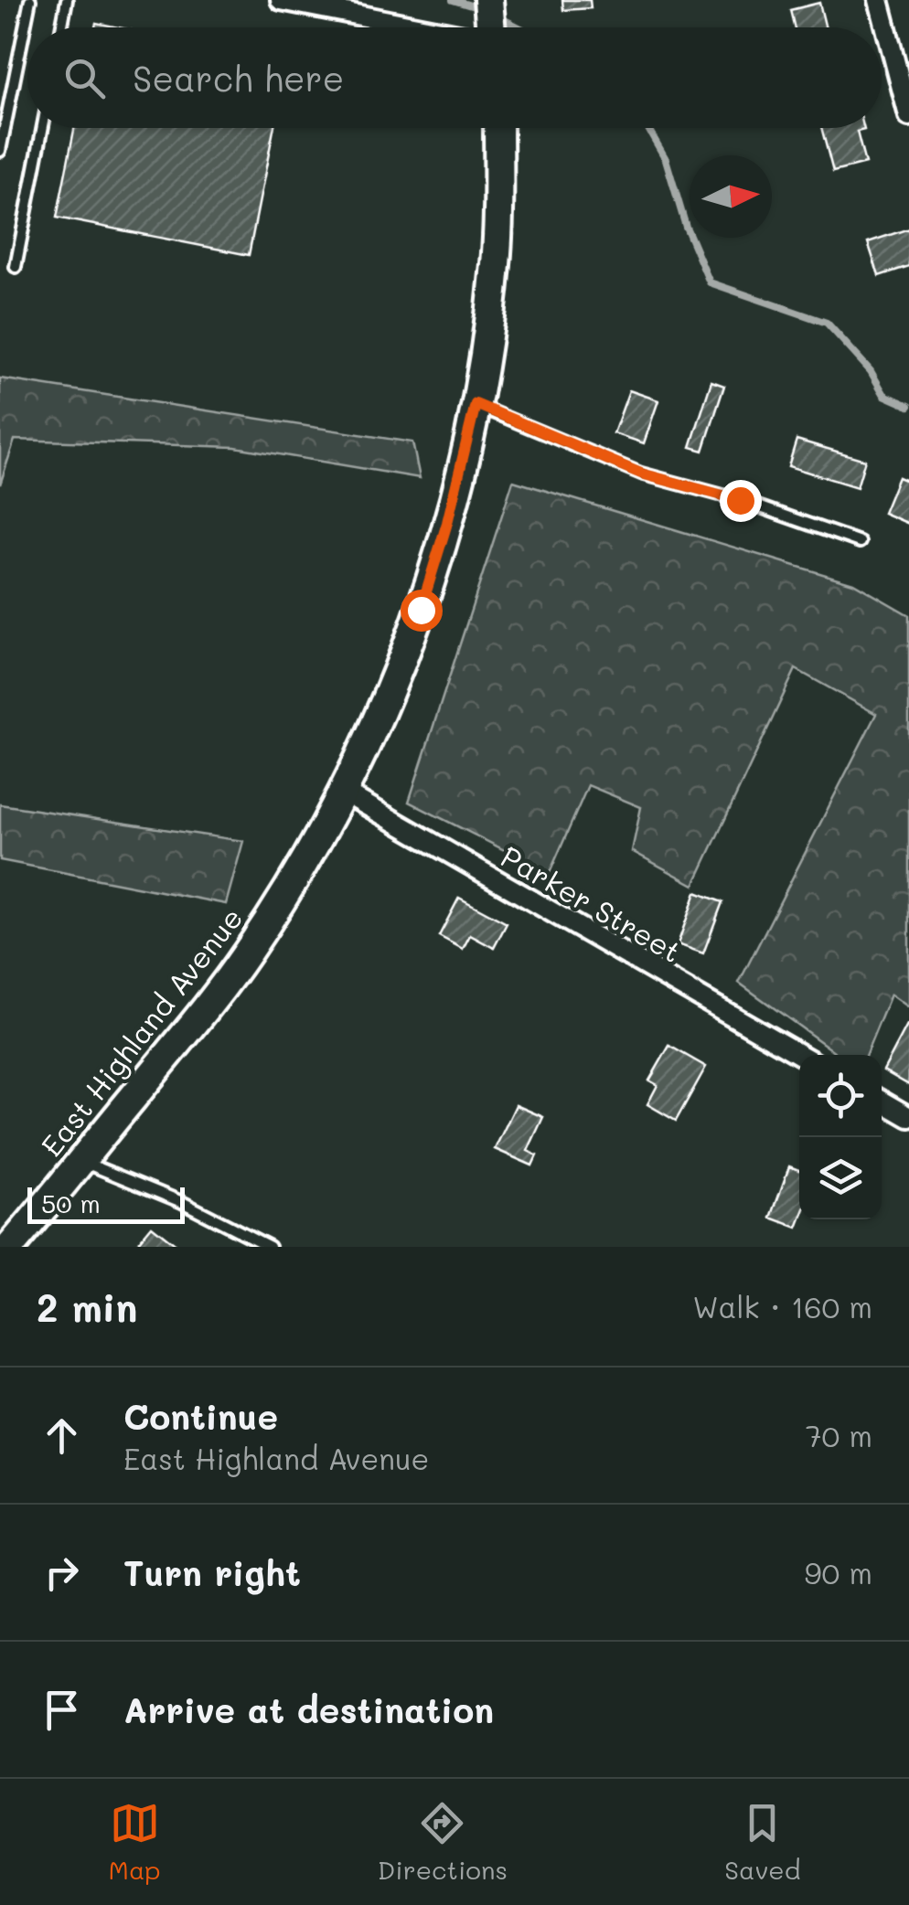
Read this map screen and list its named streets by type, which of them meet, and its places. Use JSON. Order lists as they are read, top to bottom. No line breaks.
{"streets":{"street":["Parker Street","East Highland Avenue"]},"crossings":[["Parker Street","East Highland Avenue"]],"scale_bar":"50 m","north":"right","page":{"search":"Search here","scale":"50 m","heading":["2 min","Walk · 160 m"],"list":[["Continue","East Highland Avenue","70 m"],["Turn right","90 m"],"Arrive at destination"],"nav":["Map","Directions","Saved"]}}
